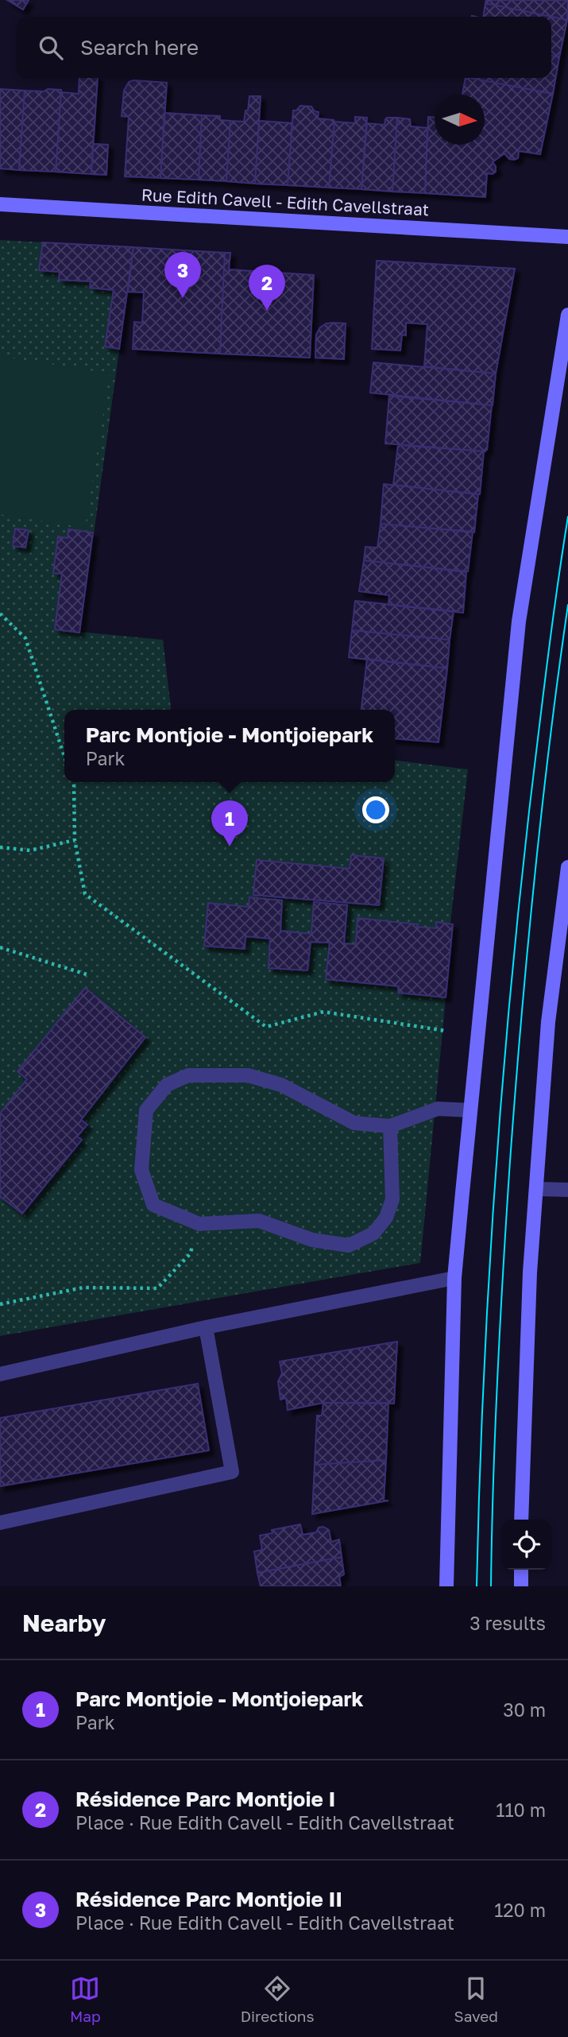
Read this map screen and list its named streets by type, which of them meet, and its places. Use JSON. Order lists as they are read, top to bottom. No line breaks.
{"streets":{"main road":["Rue Edith Cavell - Edith Cavellstraat"]},"north":"right","page":{"search":"Search here","pins":["3","2","1"],"popup":["Parc Montjoie - Montjoiepark","Park"],"heading":["Nearby","3 results"],"list":[{"mark":"1","name":"Parc Montjoie - Montjoiepark","note":"Park","value":"30 m"},{"mark":"2","name":"Résidence Parc Montjoie I","note":"Place · Rue Edith Cavell - Edith Cavellstraat","value":"110 m"},{"mark":"3","name":"Résidence Parc Montjoie II","note":"Place · Rue Edith Cavell - Edith Cavellstraat","value":"120 m"}],"nav":["Map","Directions","Saved"]}}
